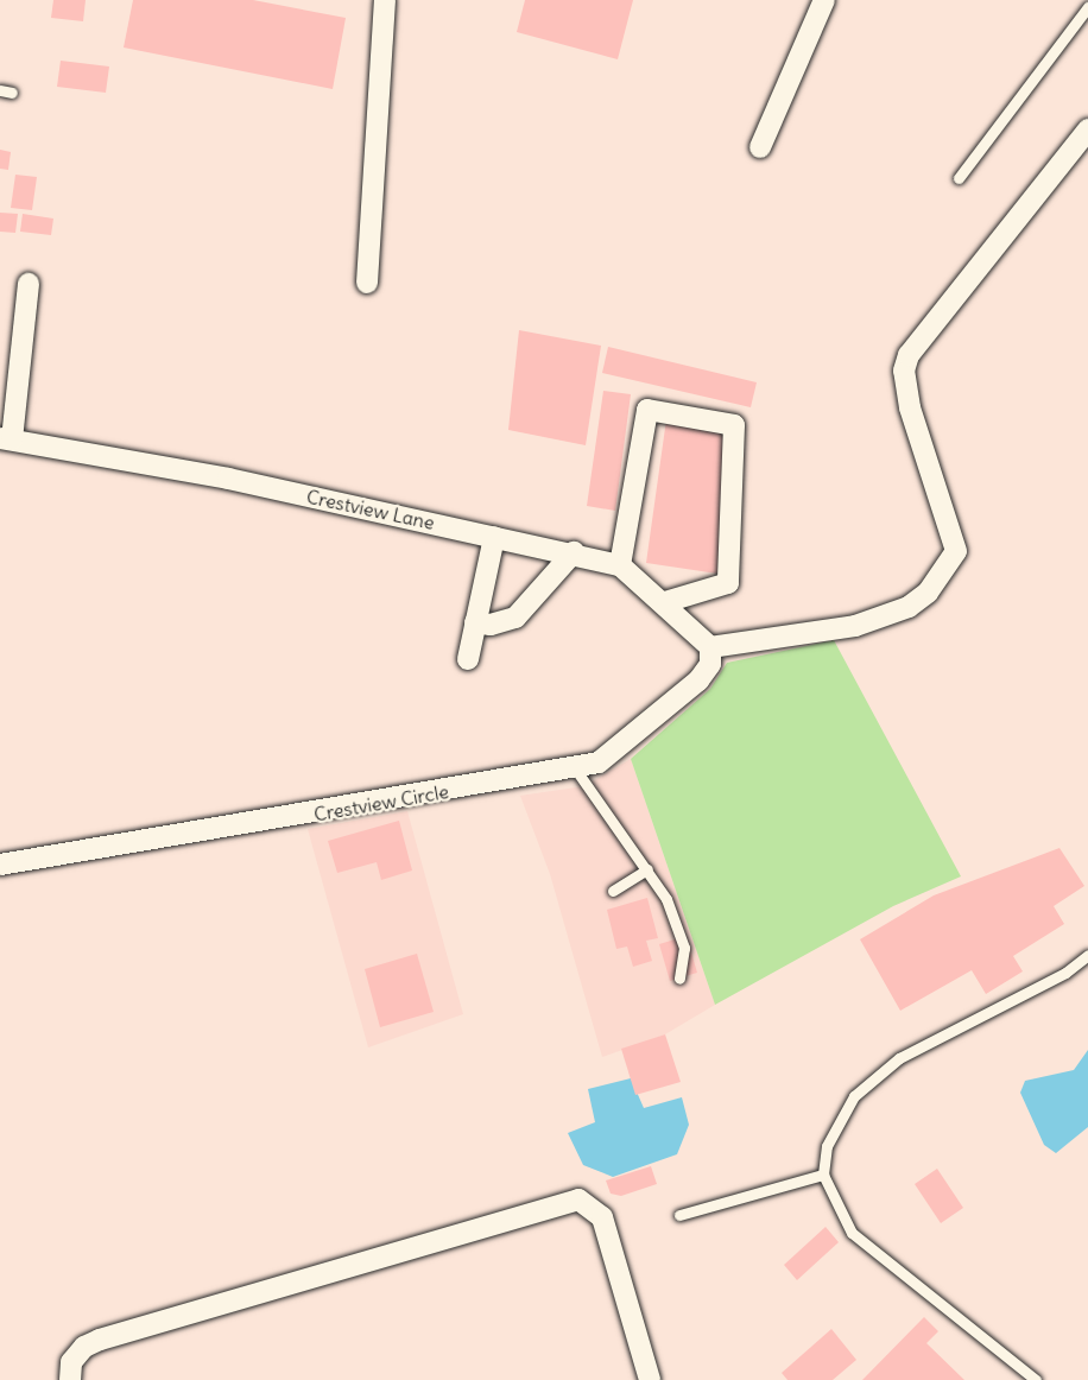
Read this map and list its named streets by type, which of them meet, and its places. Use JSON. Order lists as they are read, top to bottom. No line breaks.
{"streets":{"street":["Crestview Lane","Crestview Circle"]},"crossings":[["Crestview Lane","Crestview Circle"]]}
